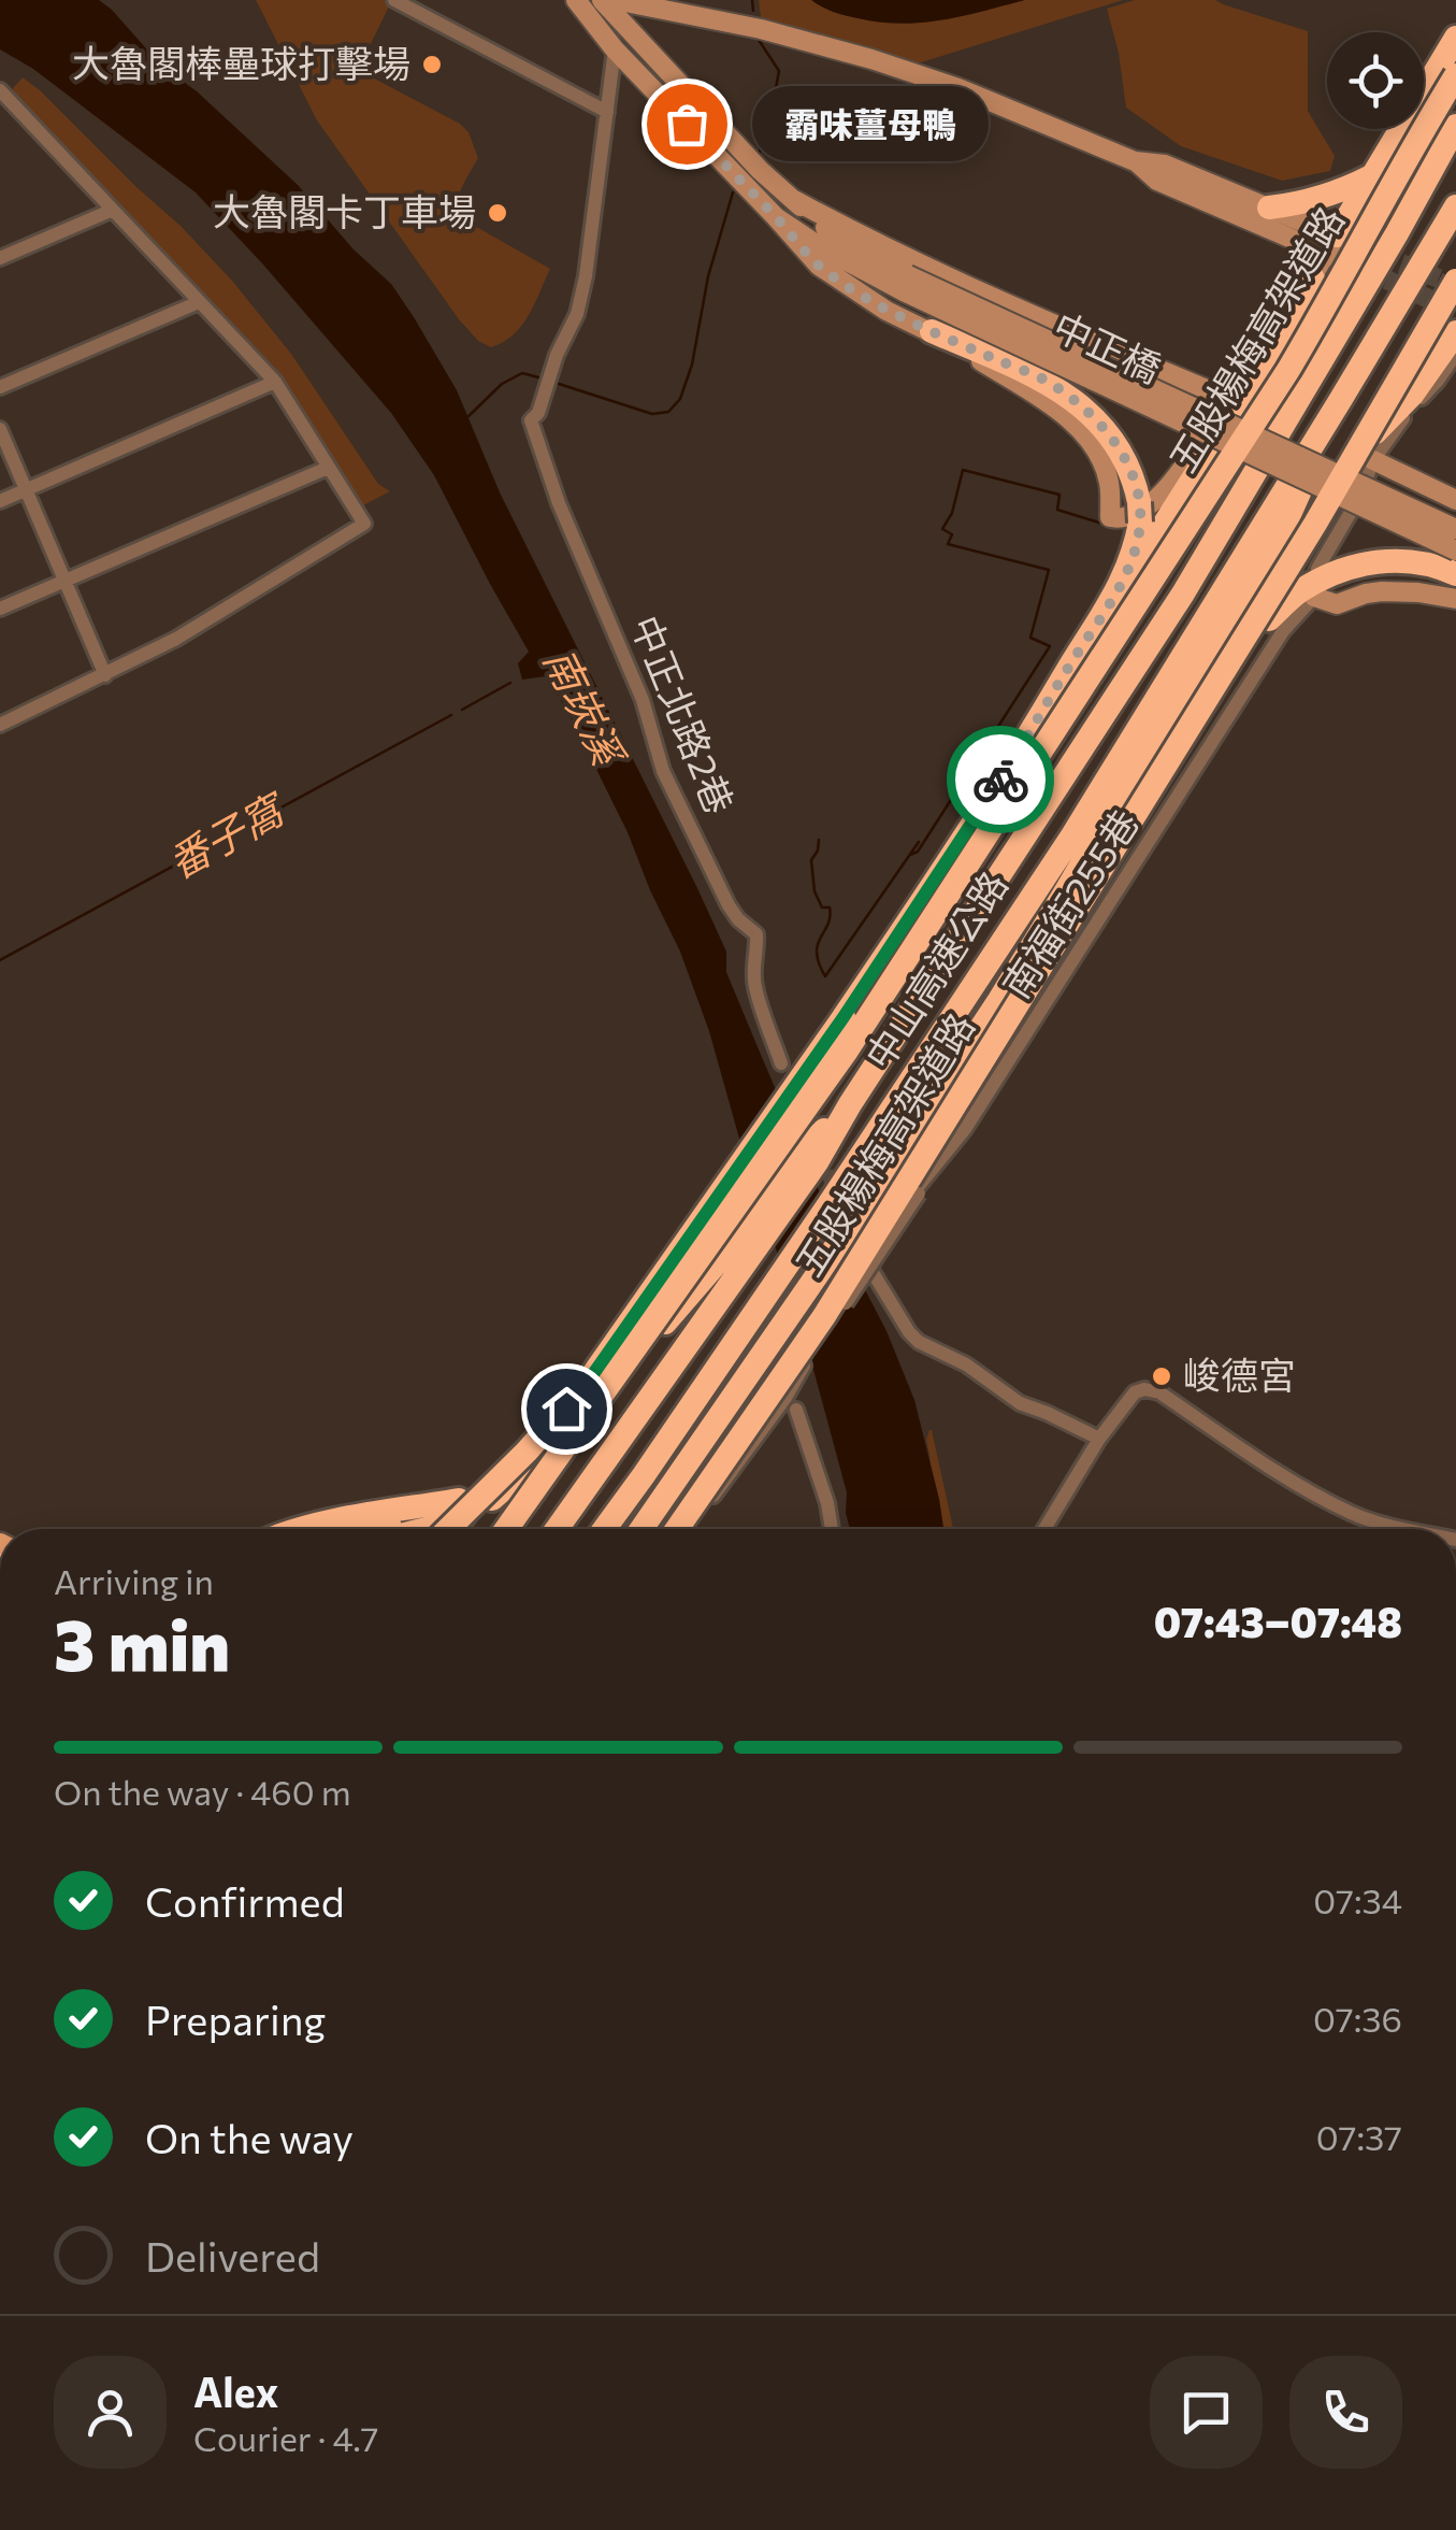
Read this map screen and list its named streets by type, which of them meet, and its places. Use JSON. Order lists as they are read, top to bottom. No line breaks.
{"streets":{"highway":["五股楊梅高架道路","中山高速公路"],"street":["中正橋","中正北路2巷","南福街255巷"]},"water":["南崁溪","番子窩"],"places":["大魯閣棒壘球打擊場","霸味薑母鴨","大魯閣卡丁車場","峻德宮"],"page":{"bubble":"霸味薑母鴨","heading":["3 min","Arriving in","07:43–07:48"],"panel":["Alex","Courier · 4.7"],"bar":"On the way · 460 m","list":[["Confirmed","07:34"],["Preparing","07:36"],["On the way","07:37"],"Delivered"]}}
